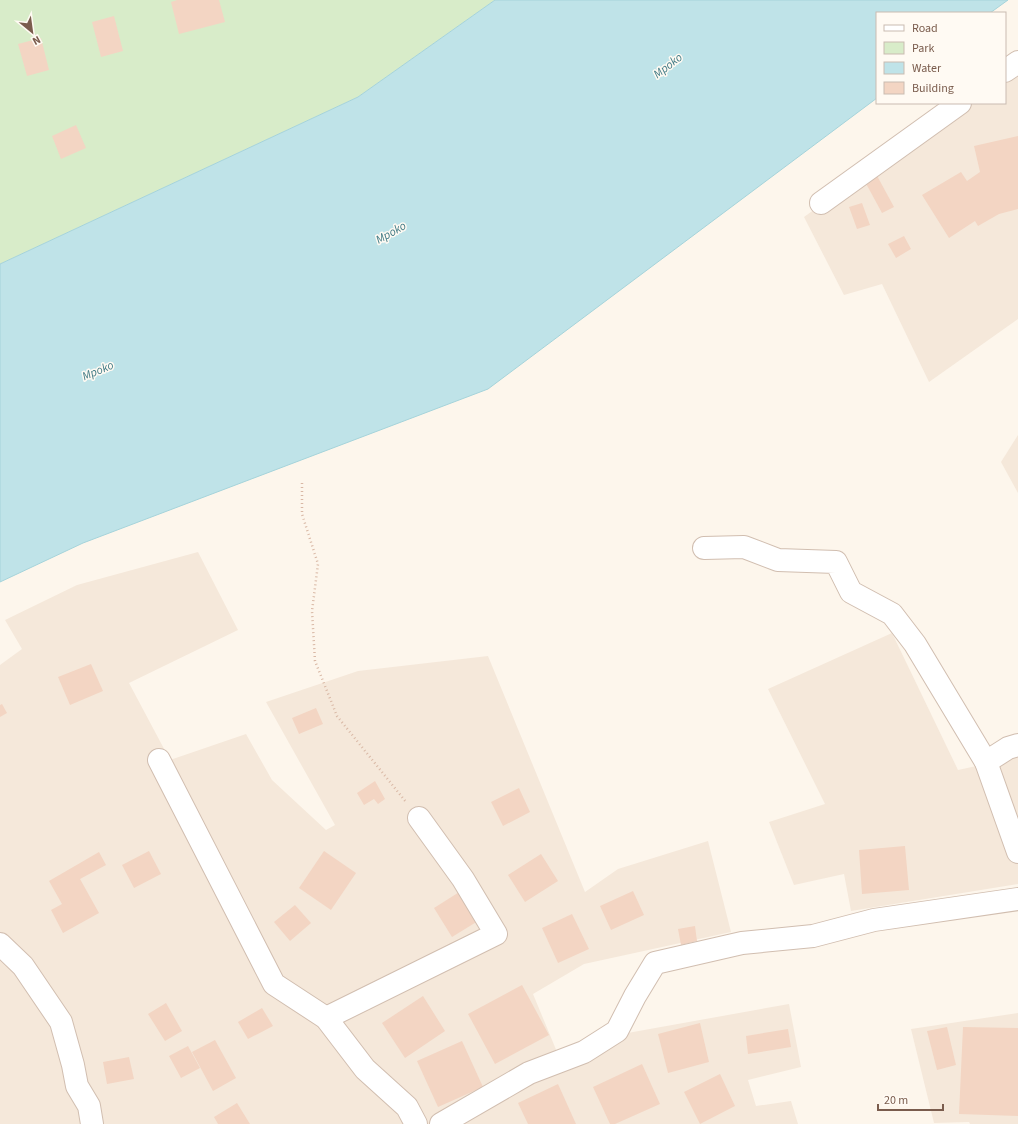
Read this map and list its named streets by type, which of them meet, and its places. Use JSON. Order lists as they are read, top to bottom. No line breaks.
{"water":["Mpoko"],"legend":["Road","Park","Water","Building"],"scale_bar":"20 m","north":"bottom right"}
